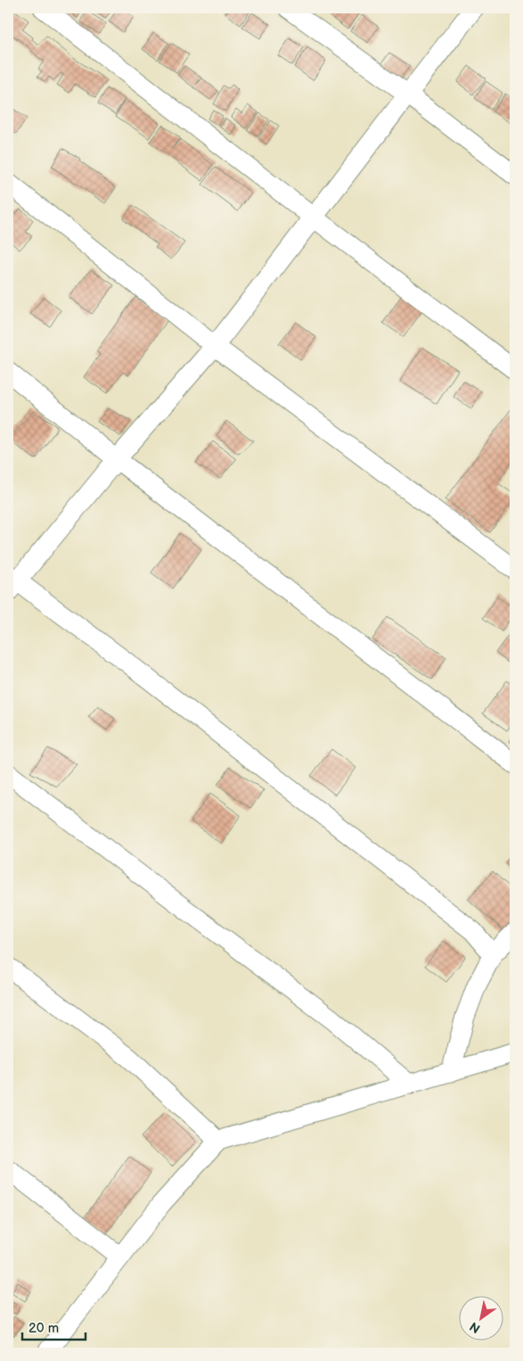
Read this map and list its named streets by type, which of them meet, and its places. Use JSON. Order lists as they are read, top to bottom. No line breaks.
{"scale_bar":"20 m","north":"bottom left"}
